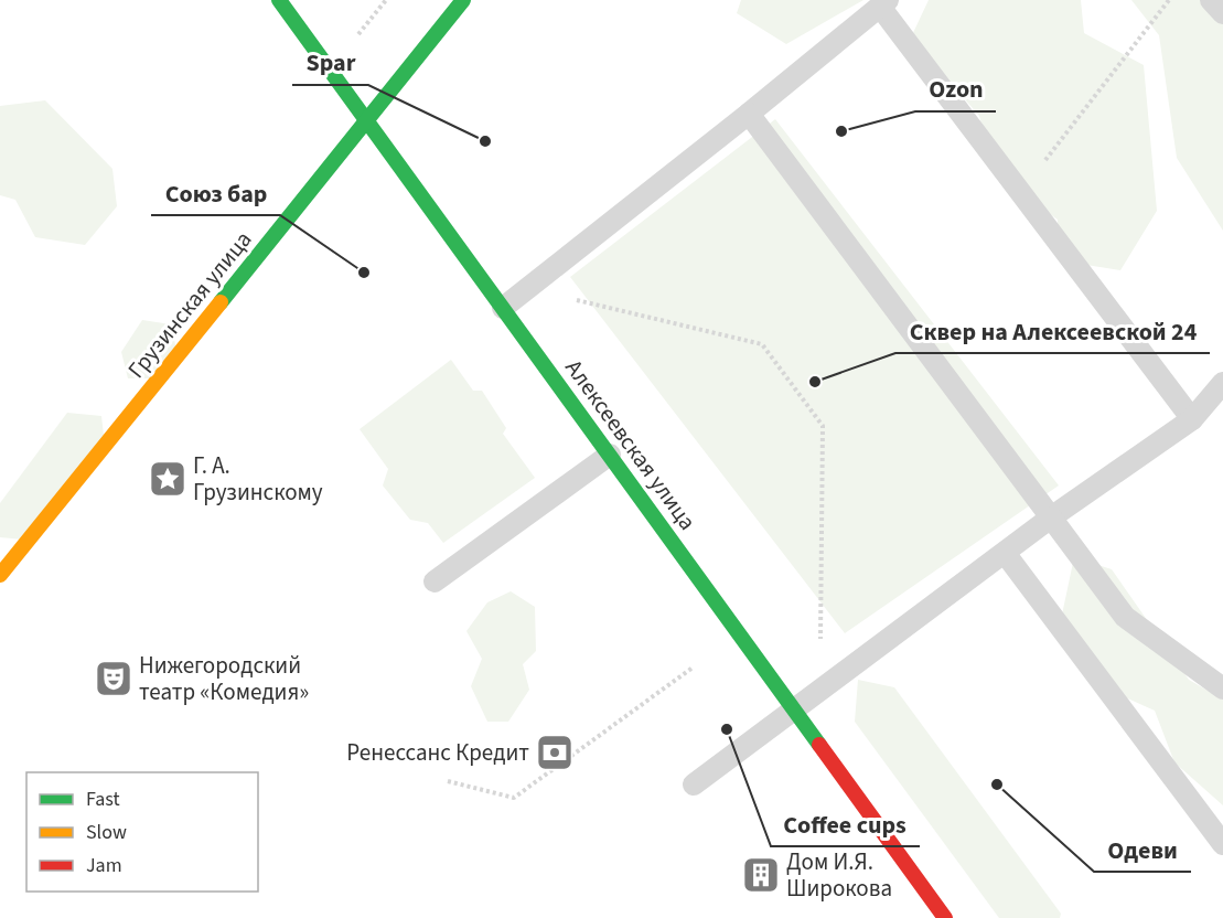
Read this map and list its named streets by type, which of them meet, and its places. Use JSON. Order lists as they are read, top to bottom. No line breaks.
{"streets":{"street":["Грузинская улица","Алексеевская улица"]},"crossings":[["Грузинская улица","Алексеевская улица"]],"places":{"other":["Ozon","Spar","Союз бар","Сквер на Алексеевской 24","Coffee cups","Одеви"],"place":["Г. А. Грузинскому"],"theatre":["Нижегородский театр «Комедия»"],"bank":["Ренессанс Кредит"],"building":["Дом И.Я. Широкова"]},"legend":["Fast","Slow","Jam"]}
